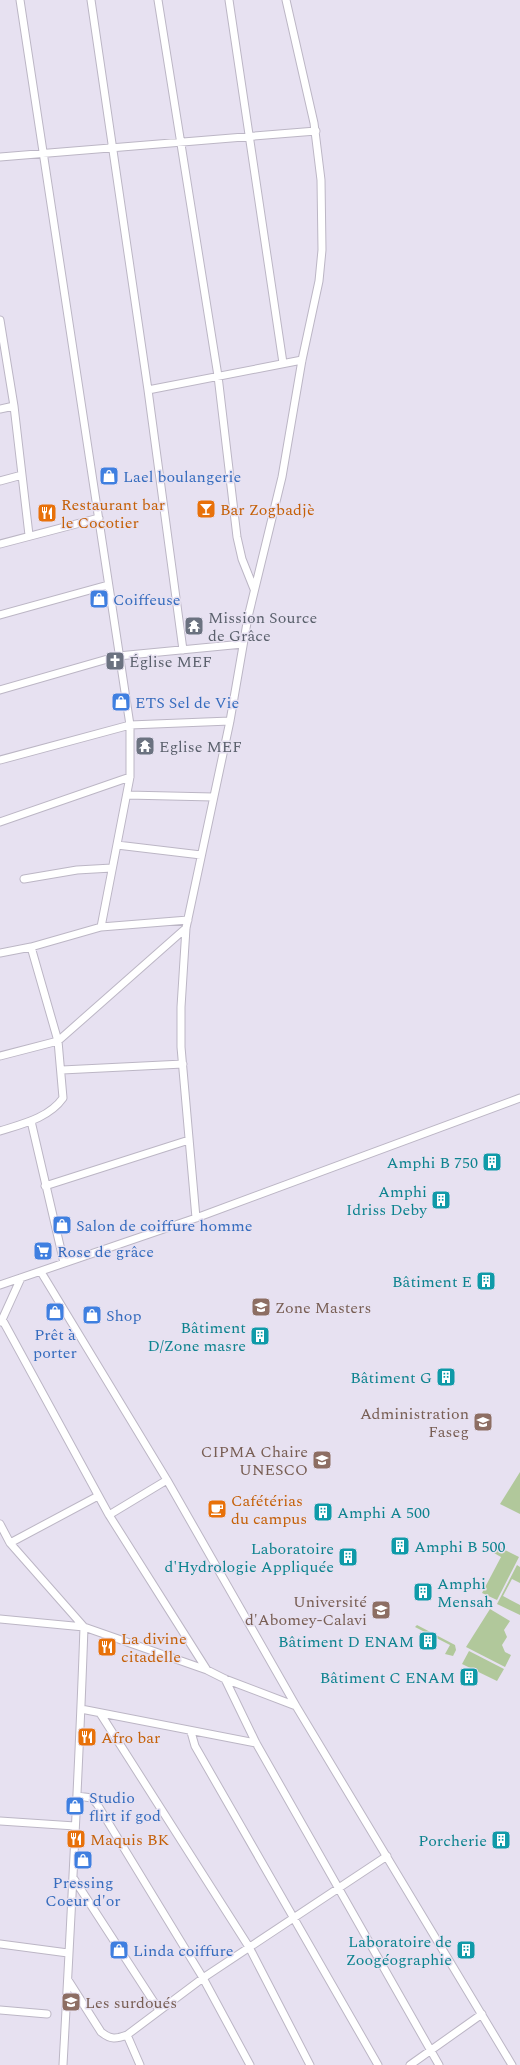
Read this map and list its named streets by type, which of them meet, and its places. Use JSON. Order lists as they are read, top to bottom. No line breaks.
{"places":{"shop":["Lael boulangerie","Coiffeuse","ETS Sel de Vie","Salon de coiffure homme","Prêt à porter","Shop","Studio flirt if god","Pressing Coeur d'or","Linda coiffure"],"bar":["Bar Zogbadjè"],"restaurant":["Restaurant bar le Cocotier","La divine citadelle","Afro bar","Maquis BK"],"temple":["Mission Source de Grâce","Eglise MEF"],"church":["Église MEF"],"building":["Amphi B 750","Amphi Idriss Deby","Bâtiment E","Bâtiment D/Zone masre","Bâtiment G","Amphi A 500","Amphi B 500","Laboratoire d'Hydrologie Appliquée","Amphi Mensah","Bâtiment D ENAM","Bâtiment C ENAM","Porcherie","Laboratoire de Zoogéographie"],"supermarket":["Rose de grâce"],"school or university":["Zone Masters","Administration Faseg","CIPMA Chaire UNESCO","Université d'Abomey-Calavi","Les surdoués"],"cafe":["Cafétérias du campus"]}}
